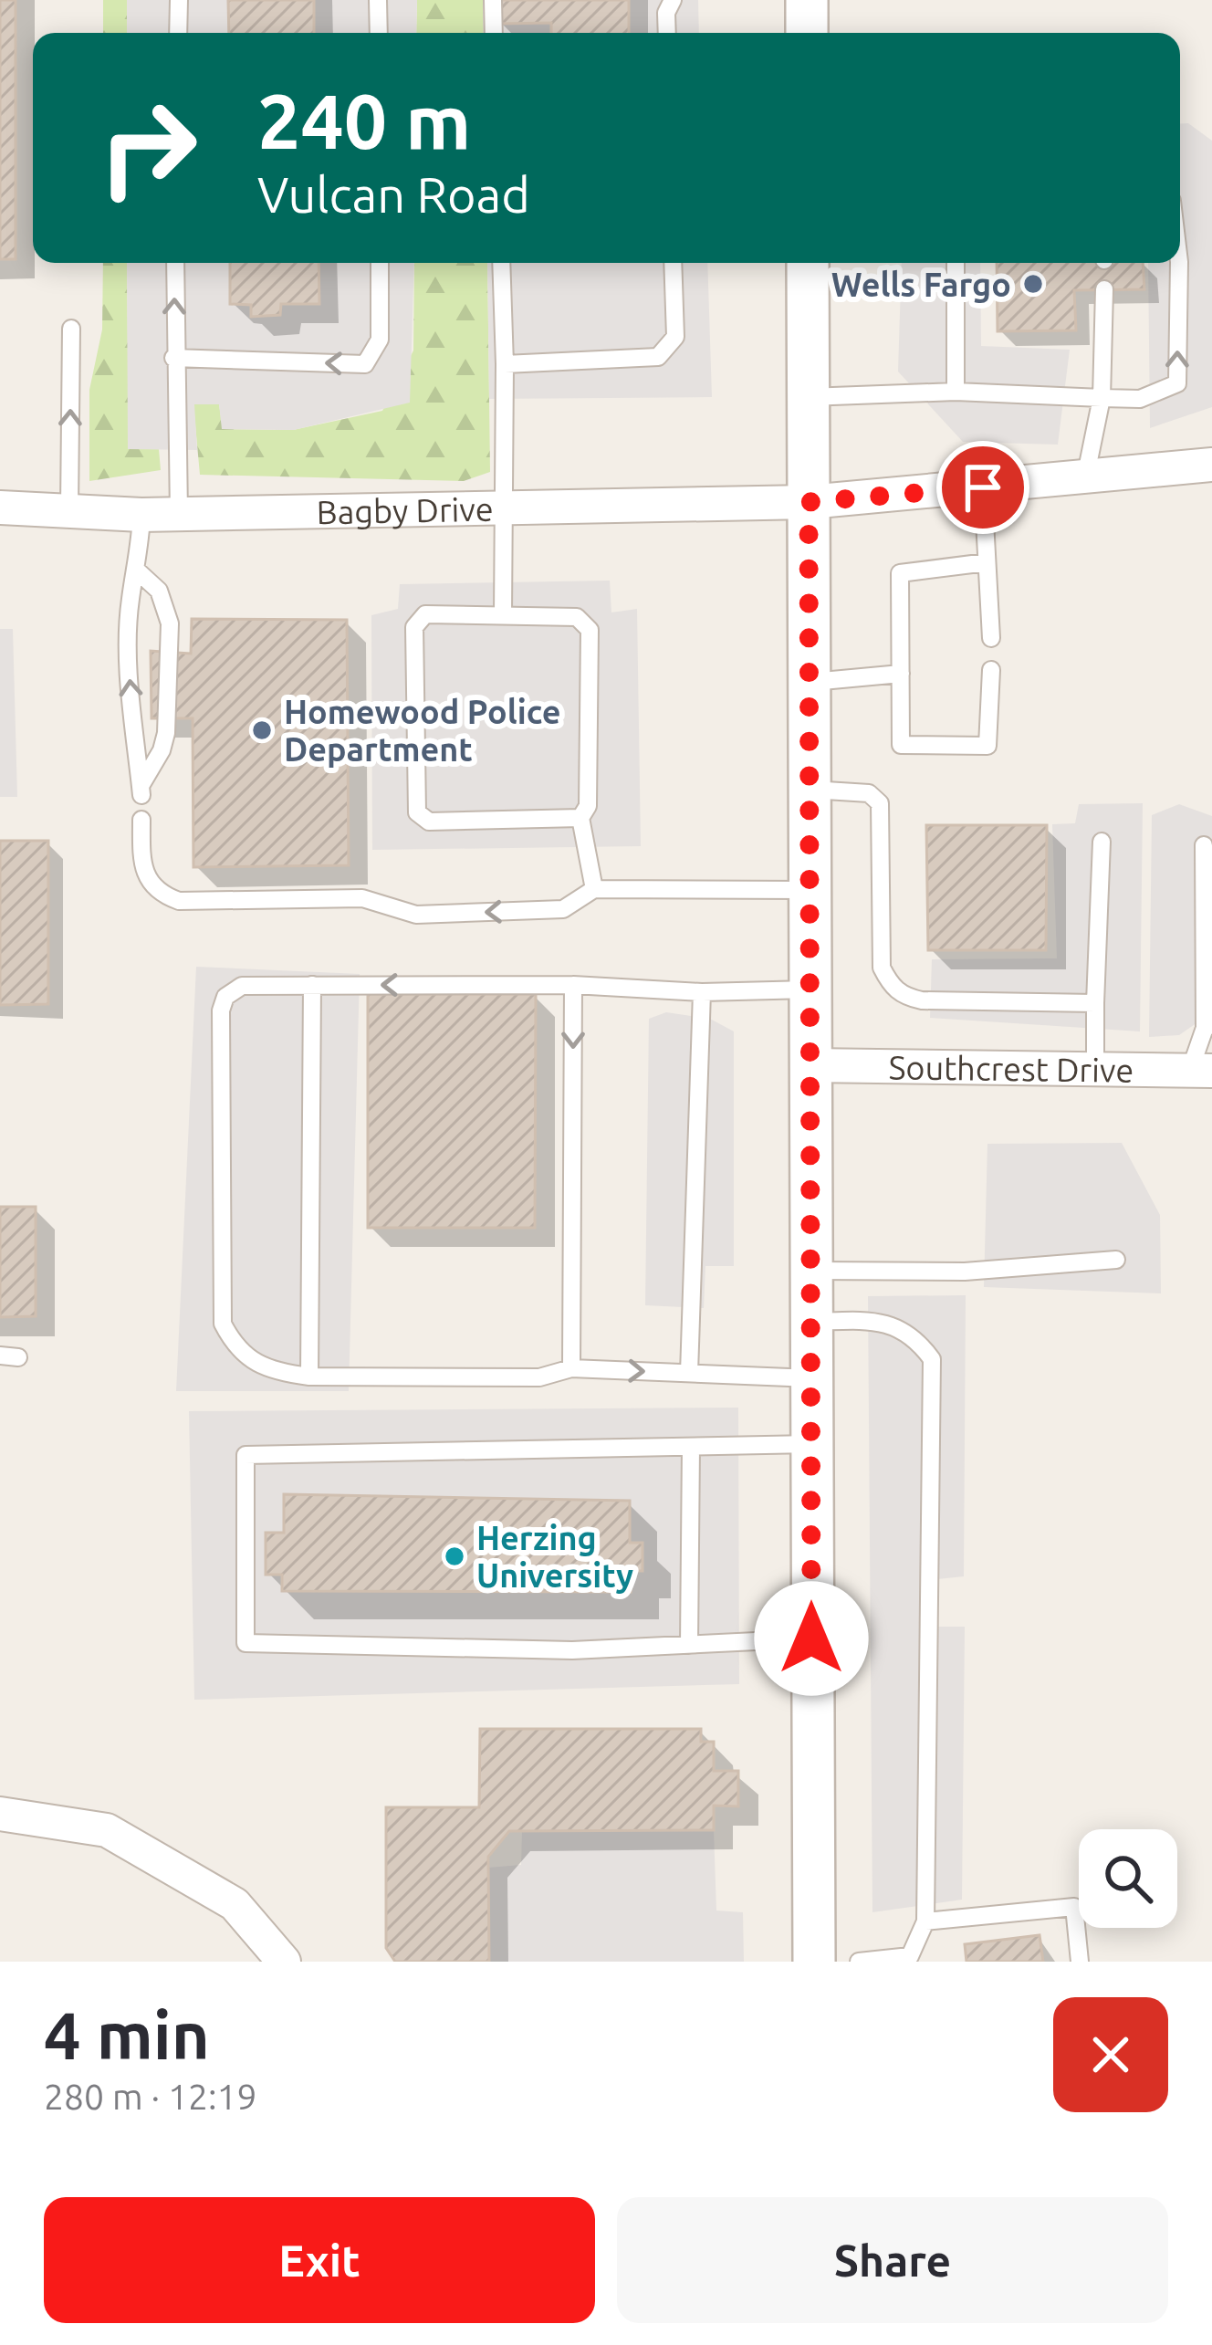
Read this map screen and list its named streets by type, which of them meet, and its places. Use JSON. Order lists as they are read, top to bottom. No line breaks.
{"streets":{"street":["Bagby Drive","Southcrest Drive"]},"places":["Wells Fargo","Homewood Police Department","Herzing University"],"page":{"turn":["240 m","Vulcan Road"],"heading":["4 min","280 m · 12:19"],"buttons":["Exit","Share"]}}
